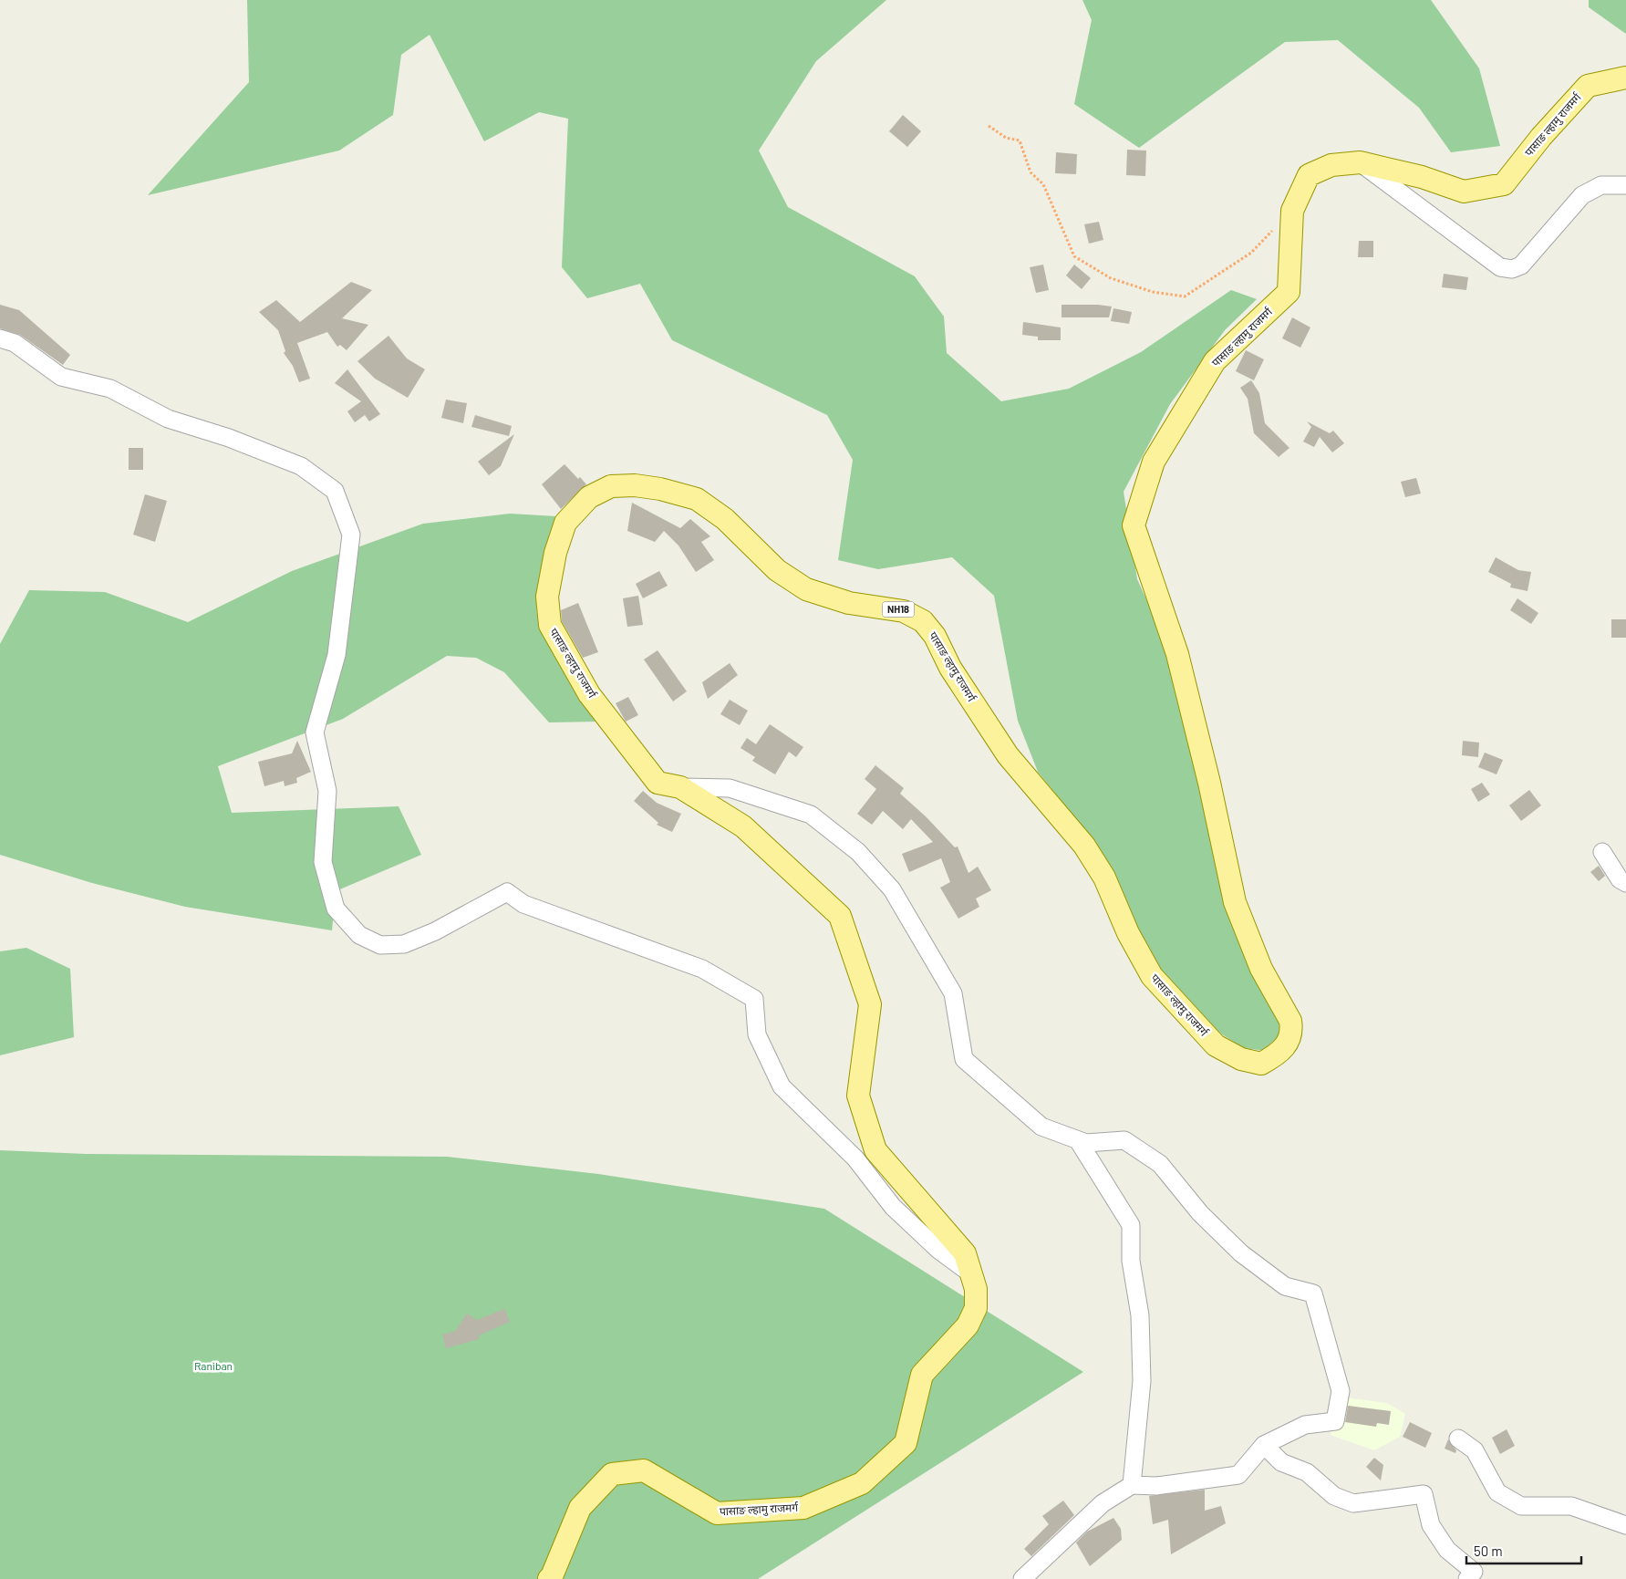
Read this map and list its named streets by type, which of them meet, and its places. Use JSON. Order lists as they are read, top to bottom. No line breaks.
{"streets":{"main road":["पासाङ ल्हामु राजमर्ग","NH18"]},"parks":["Raniban"],"scale_bar":"50 m"}
